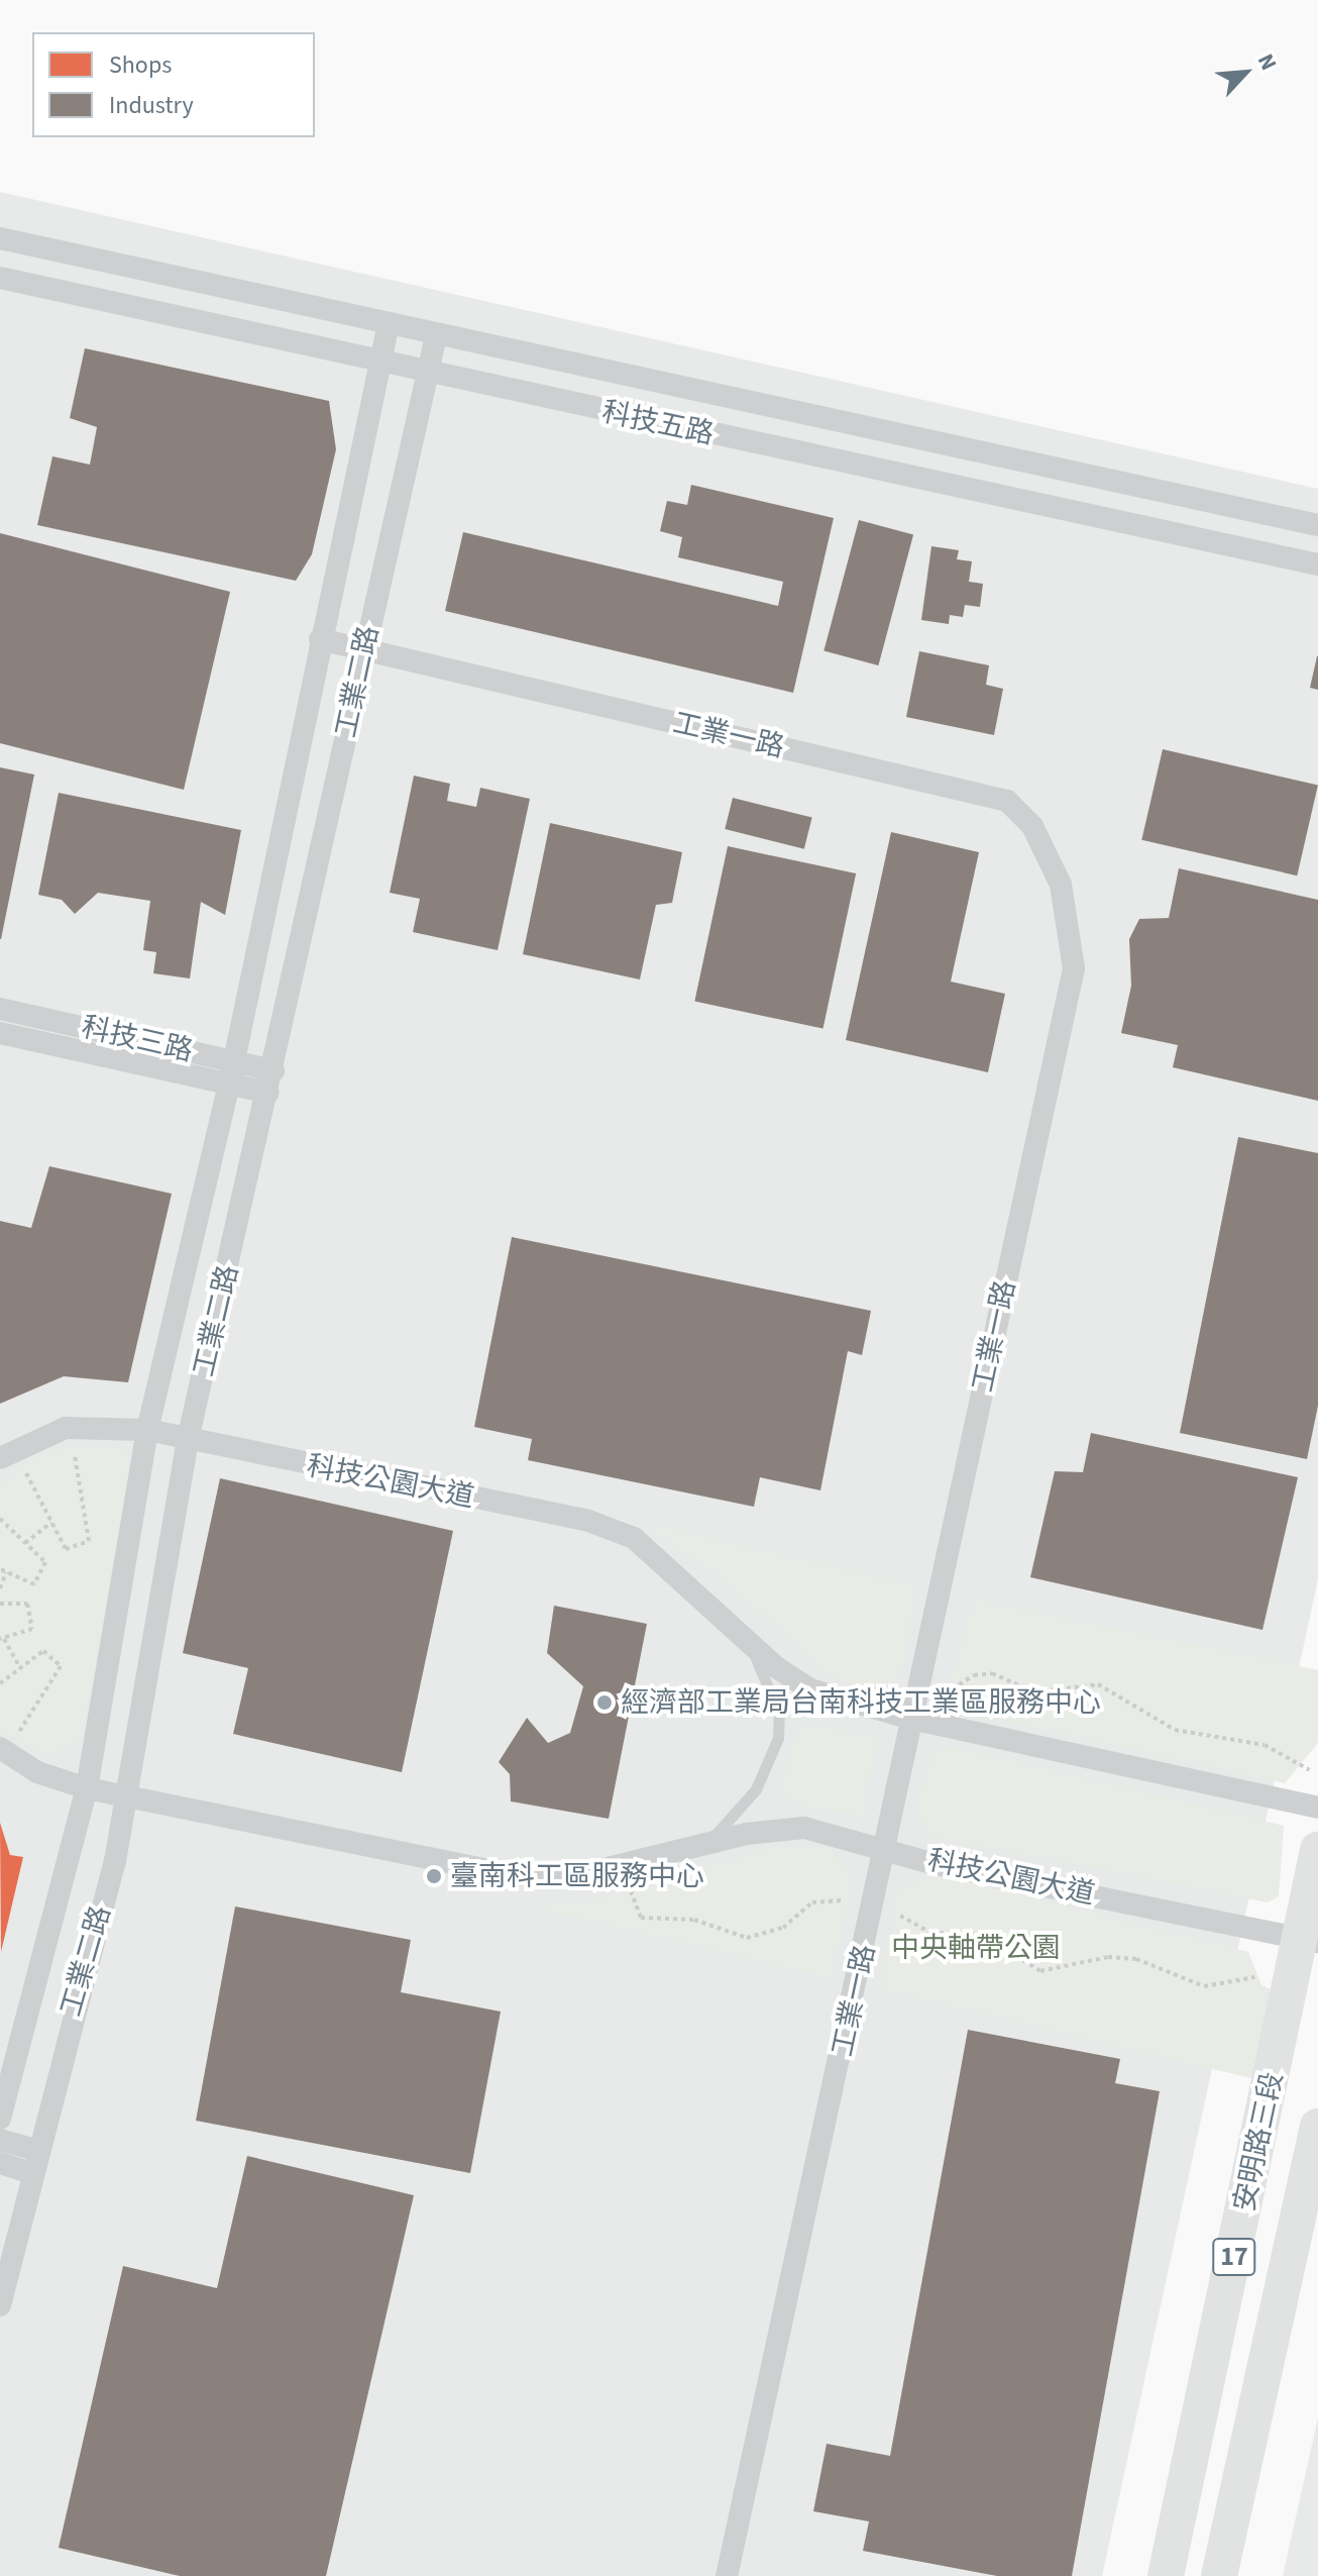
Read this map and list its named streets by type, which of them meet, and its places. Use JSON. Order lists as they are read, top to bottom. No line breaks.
{"streets":{"main road":["安明路三段","17"],"street":["科技五路","工業二路","工業一路","科技三路","科技公園大道"]},"crossings":[["科技五路","工業二路"],["工業二路","工業一路"],["工業二路","科技三路"],["工業二路","科技公園大道"],["工業一路","科技公園大道"],["科技公園大道","安明路三段"]],"parks":["中央軸帶公園"],"places":["經濟部工業局台南科技工業區服務中心","臺南科工區服務中心"],"legend":["Shops","Industry"],"north":"top right"}
